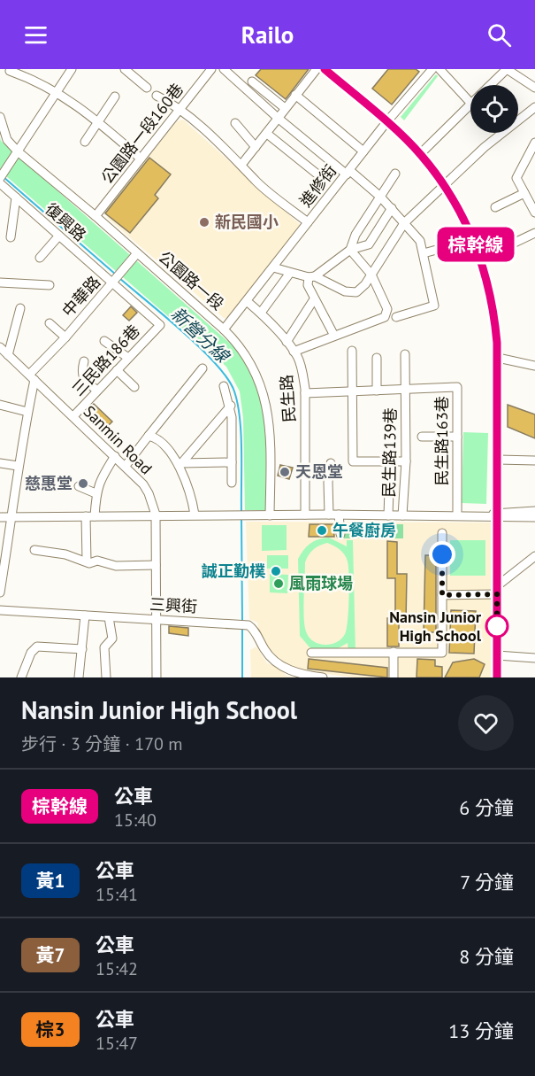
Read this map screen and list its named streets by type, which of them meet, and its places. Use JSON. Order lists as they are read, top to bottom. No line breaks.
{"streets":{"street":["公園路一段160巷","進修街","復興路","公園路一段","中華路","三民路186巷","民生路","Sanmin Road","民生路163巷","民生路139巷","三興街"]},"crossings":[["公園路一段160巷","公園路一段"],["進修街","公園路一段"],["進修街","民生路"],["復興路","中華路"],["中華路","三民路186巷"],["中華路","Sanmin Road"],["三民路186巷","Sanmin Road"],["民生路","民生路163巷"],["Sanmin Road","三興街"],["民生路163巷","民生路139巷"]],"water":["新營分線"],"places":["新民國小","天恩堂","慈惠堂","午餐廚房","誠正勤樸","風雨球場","Nansin Junior High School"],"lines":["bus line 棕幹線"],"page":{"header":"Railo","on_map":"棕幹線","heading":["Nansin Junior High School","步行 · 3 分鐘 · 170 m"],"list":[{"mark":"棕幹線","name":"公車","note":"15:40","value":"6 分鐘"},{"mark":"黃1","name":"公車","note":"15:41","value":"7 分鐘"},{"mark":"黃7","name":"公車","note":"15:42","value":"8 分鐘"},{"mark":"棕3","name":"公車","note":"15:47","value":"13 分鐘"}]}}
